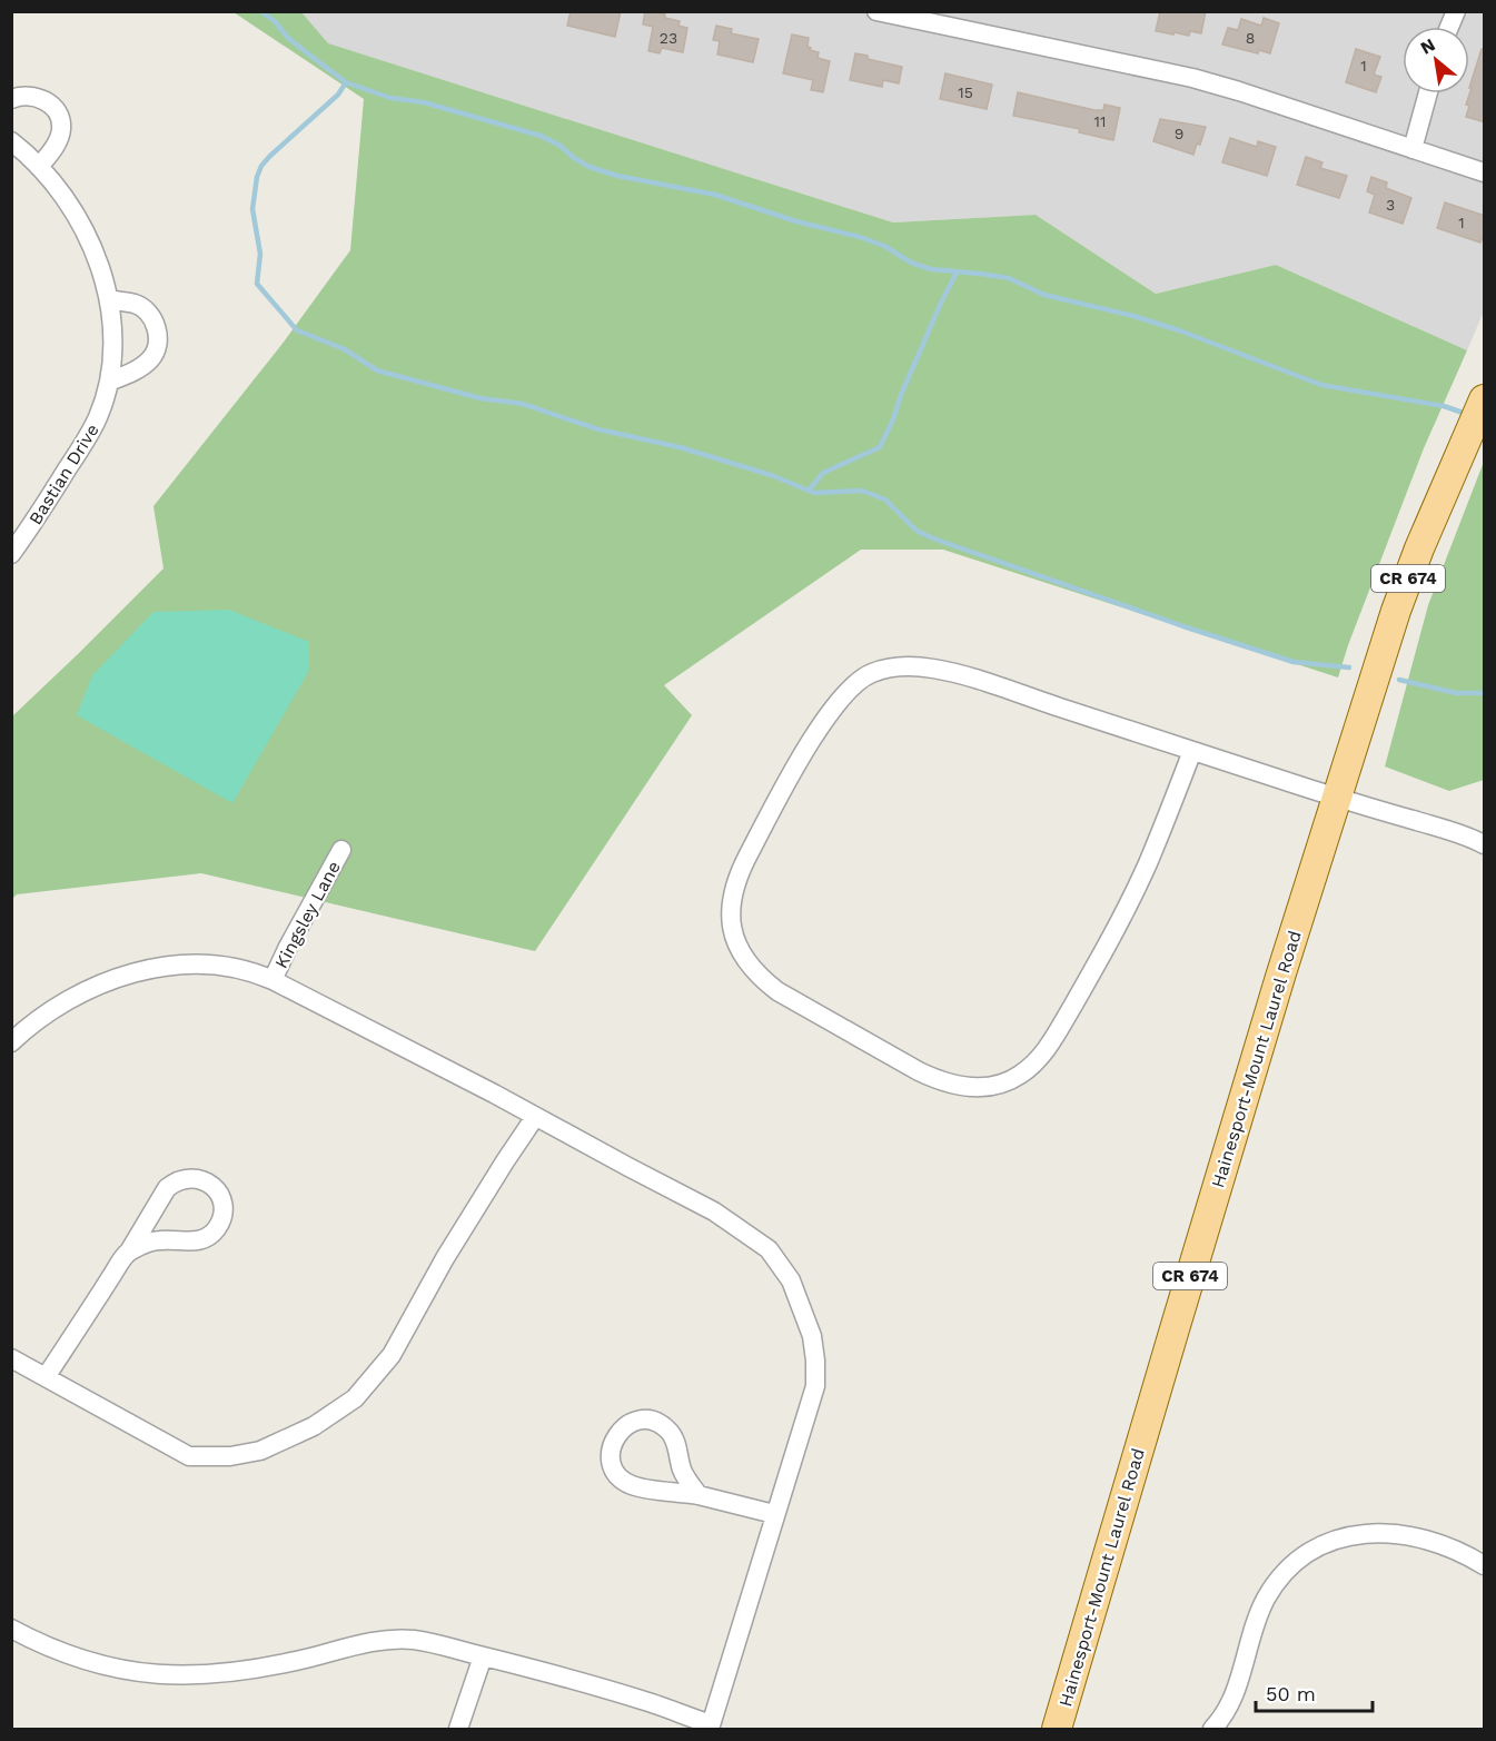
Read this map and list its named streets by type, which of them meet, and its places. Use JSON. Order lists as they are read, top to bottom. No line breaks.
{"streets":{"main road":["CR 674","Hainesport-Mount Laurel Road"],"street":["Bastian Drive","Kingsley Lane"]},"house_numbers":["23","8","1","15","11","9","3","1"],"scale_bar":"50 m","north":"top left"}
